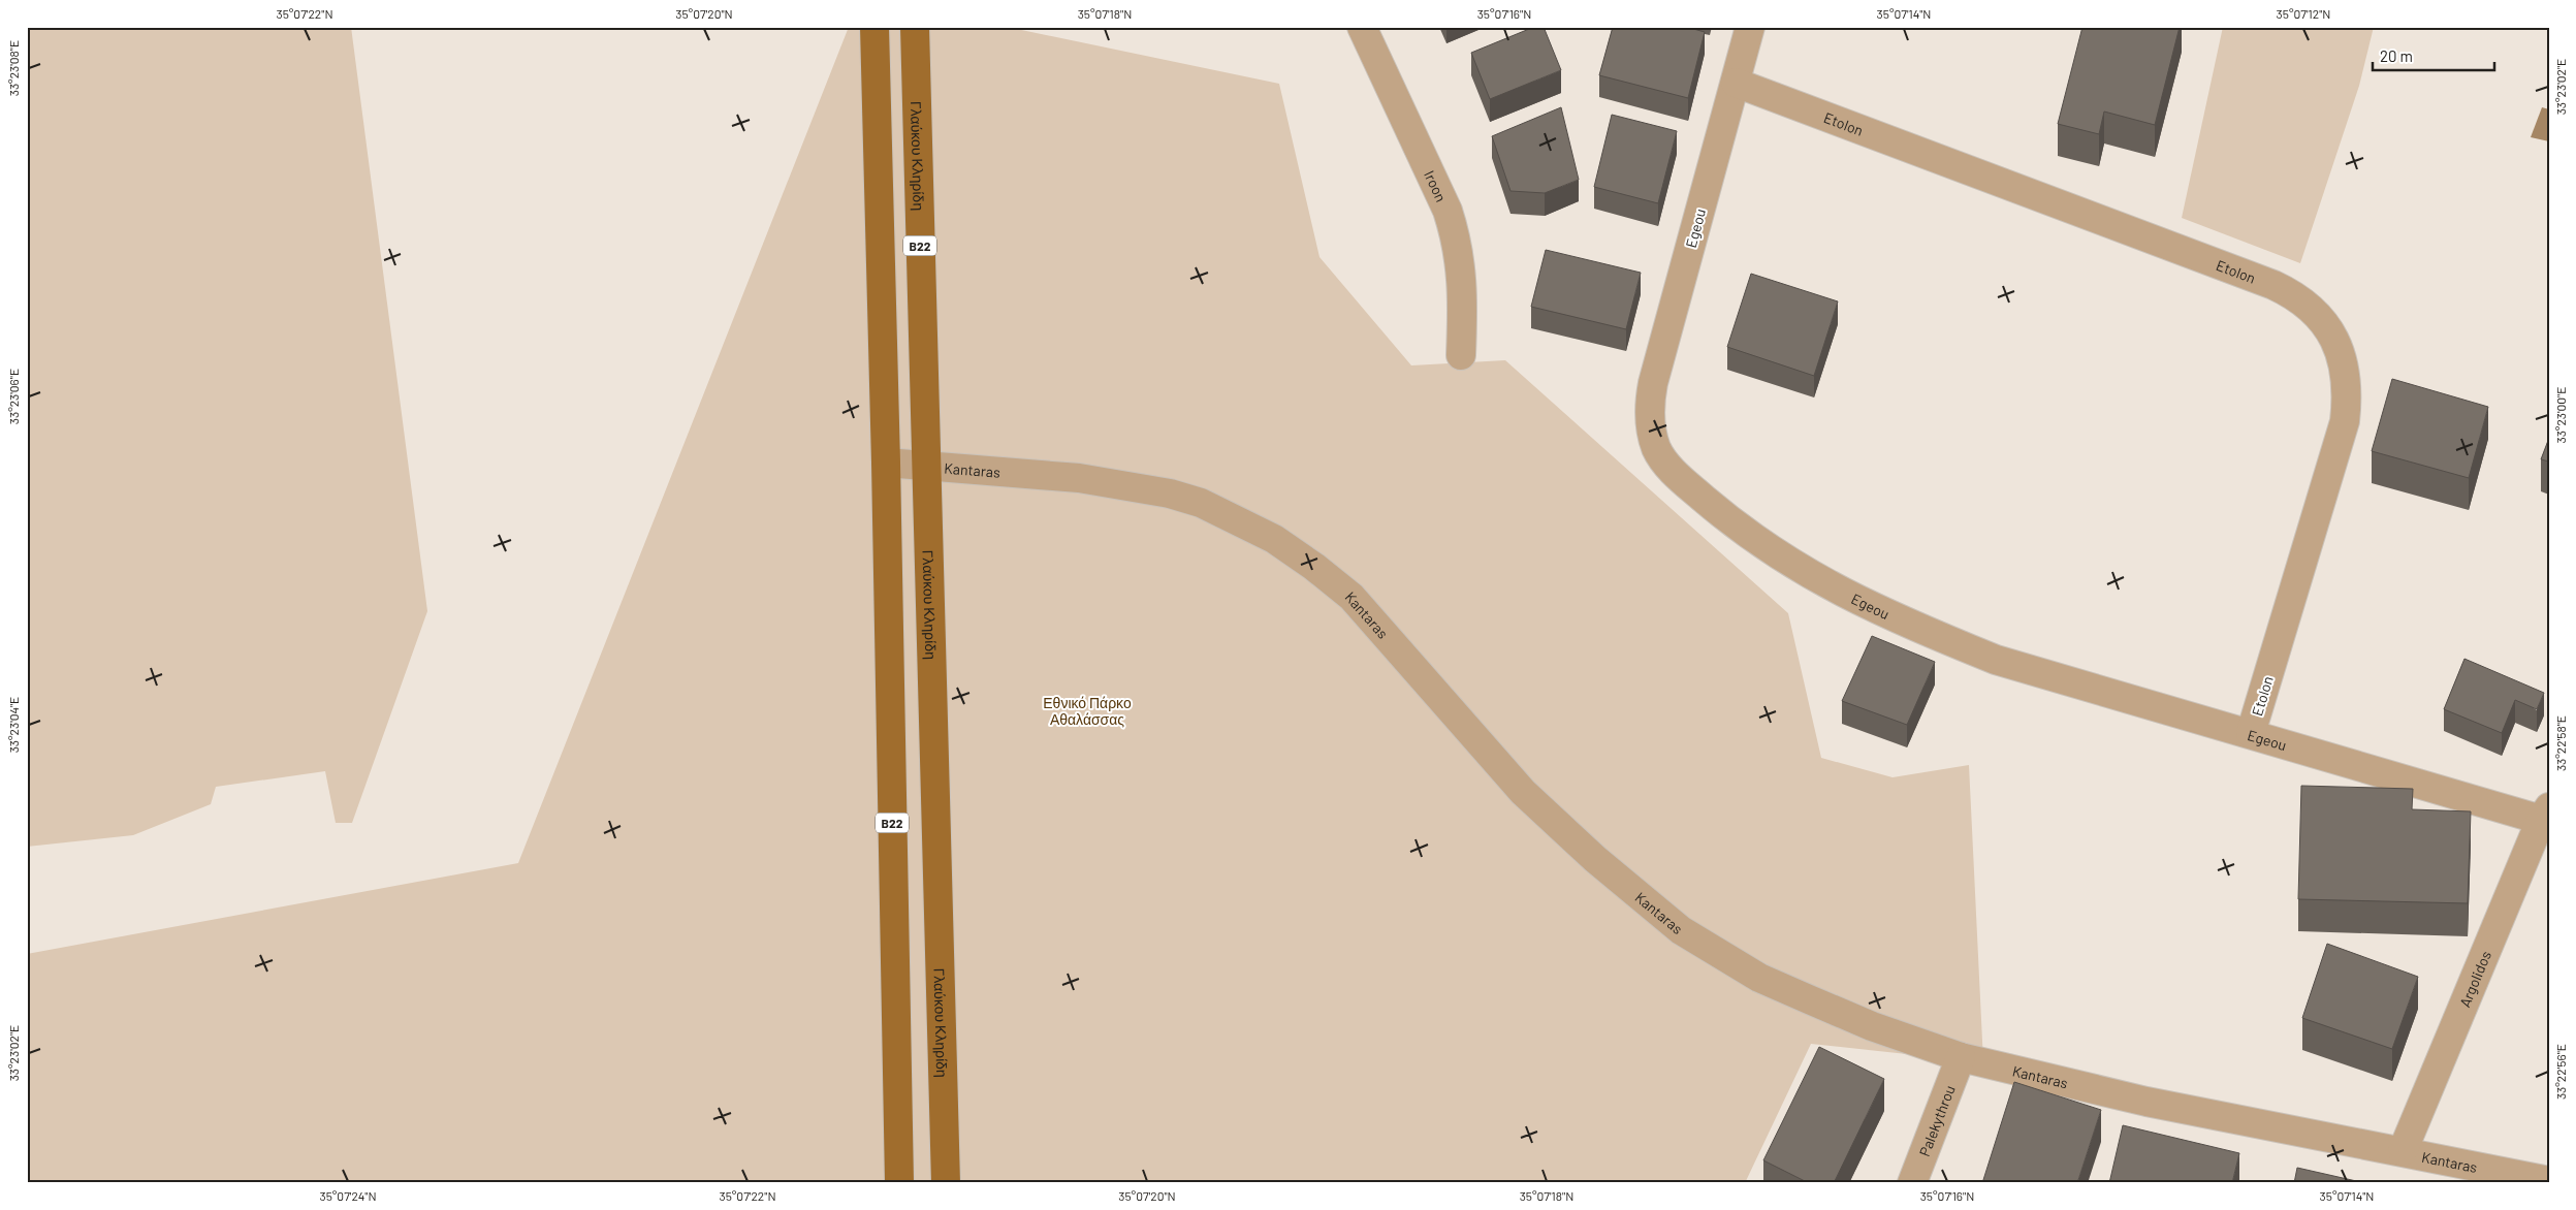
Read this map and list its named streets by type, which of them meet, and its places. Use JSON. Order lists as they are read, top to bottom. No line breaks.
{"streets":{"main road":["Γλαύκου Κληρίδη","B22"],"street":["Etolon","Iroon","Egeou","Kantaras","Argolidos","Palekythrou"]},"crossings":[["Etolon","Egeou"],["Γλαύκου Κληρίδη","Kantaras"],["Egeou","Argolidos"],["B22","Kantaras"],["Kantaras","Argolidos"],["Kantaras","Palekythrou"]],"parks":["Εθνικό Πάρκο Αθαλάσσας"],"scale_bar":"20 m","coordinates":["35°07'22\"N","35°07'20\"N","35°07'18\"N","35°07'16\"N","35°07'14\"N","35°07'12\"N","33°23'08\"E","33°23'02\"E","33°23'06\"E","33°23'00\"E","33°23'04\"E","33°22'58\"E","33°22'56\"E","35°07'24\"N"]}
